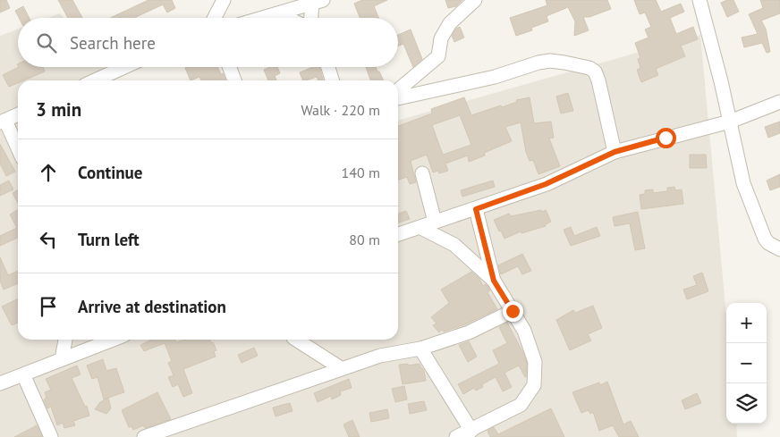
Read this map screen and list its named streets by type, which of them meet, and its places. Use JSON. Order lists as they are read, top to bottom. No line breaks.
{"page":{"search":"Search here","heading":["3 min","Walk · 220 m"],"list":[["Continue","140 m"],["Turn left","80 m"],"Arrive at destination"],"map_buttons":["+","−"]}}
